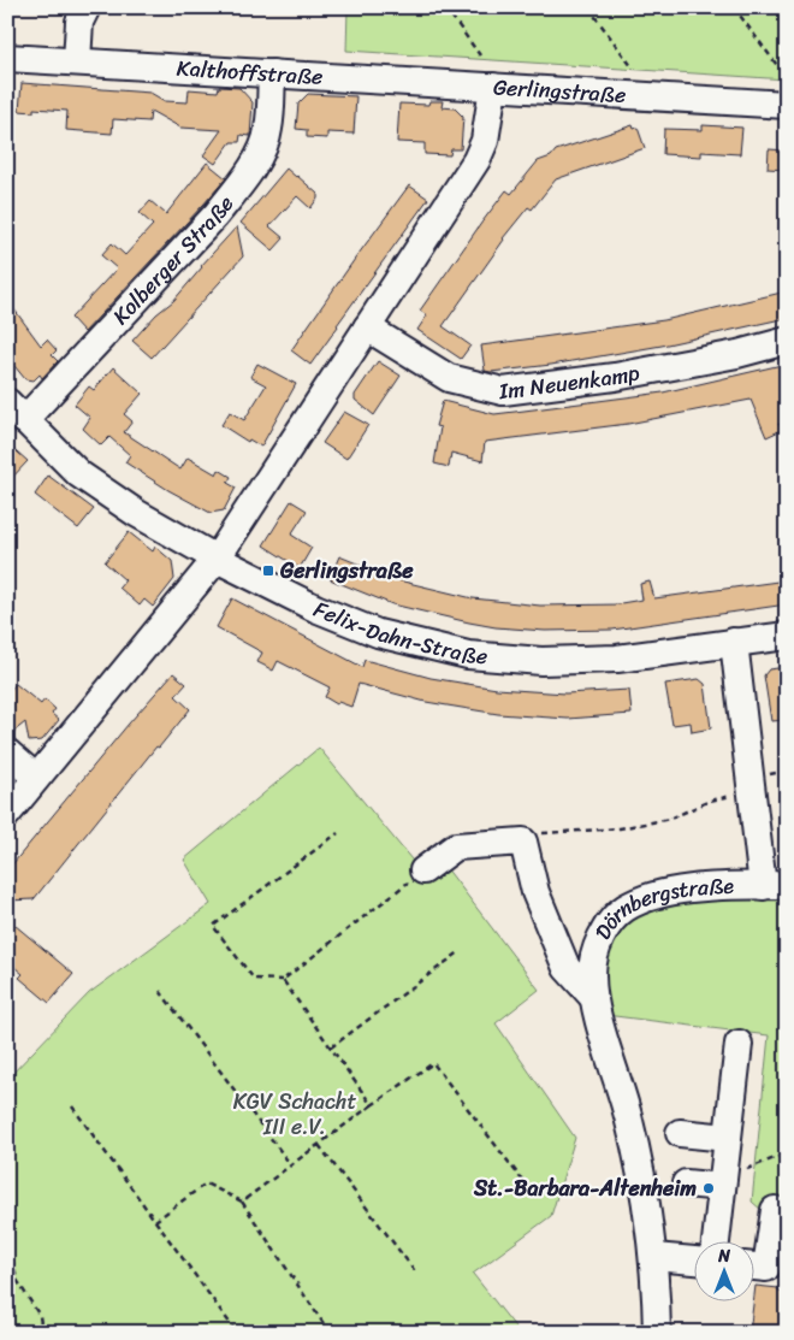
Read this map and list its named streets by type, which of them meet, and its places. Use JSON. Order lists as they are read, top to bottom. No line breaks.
{"streets":{"street":["Kalthoffstraße","Gerlingstraße","Kolberger Straße","Im Neuenkamp","Felix-Dahn-Straße","Dörnbergstraße"]},"crossings":[["Kalthoffstraße","Gerlingstraße"],["Kalthoffstraße","Kolberger Straße"],["Gerlingstraße","Im Neuenkamp"],["Gerlingstraße","Felix-Dahn-Straße"],["Kolberger Straße","Felix-Dahn-Straße"],["Felix-Dahn-Straße","Dörnbergstraße"]],"parks":["KGV Schacht III e.V."],"places":{"transit":["Gerlingstraße"],"other":["St.-Barbara-Altenheim"]},"north":"top"}
